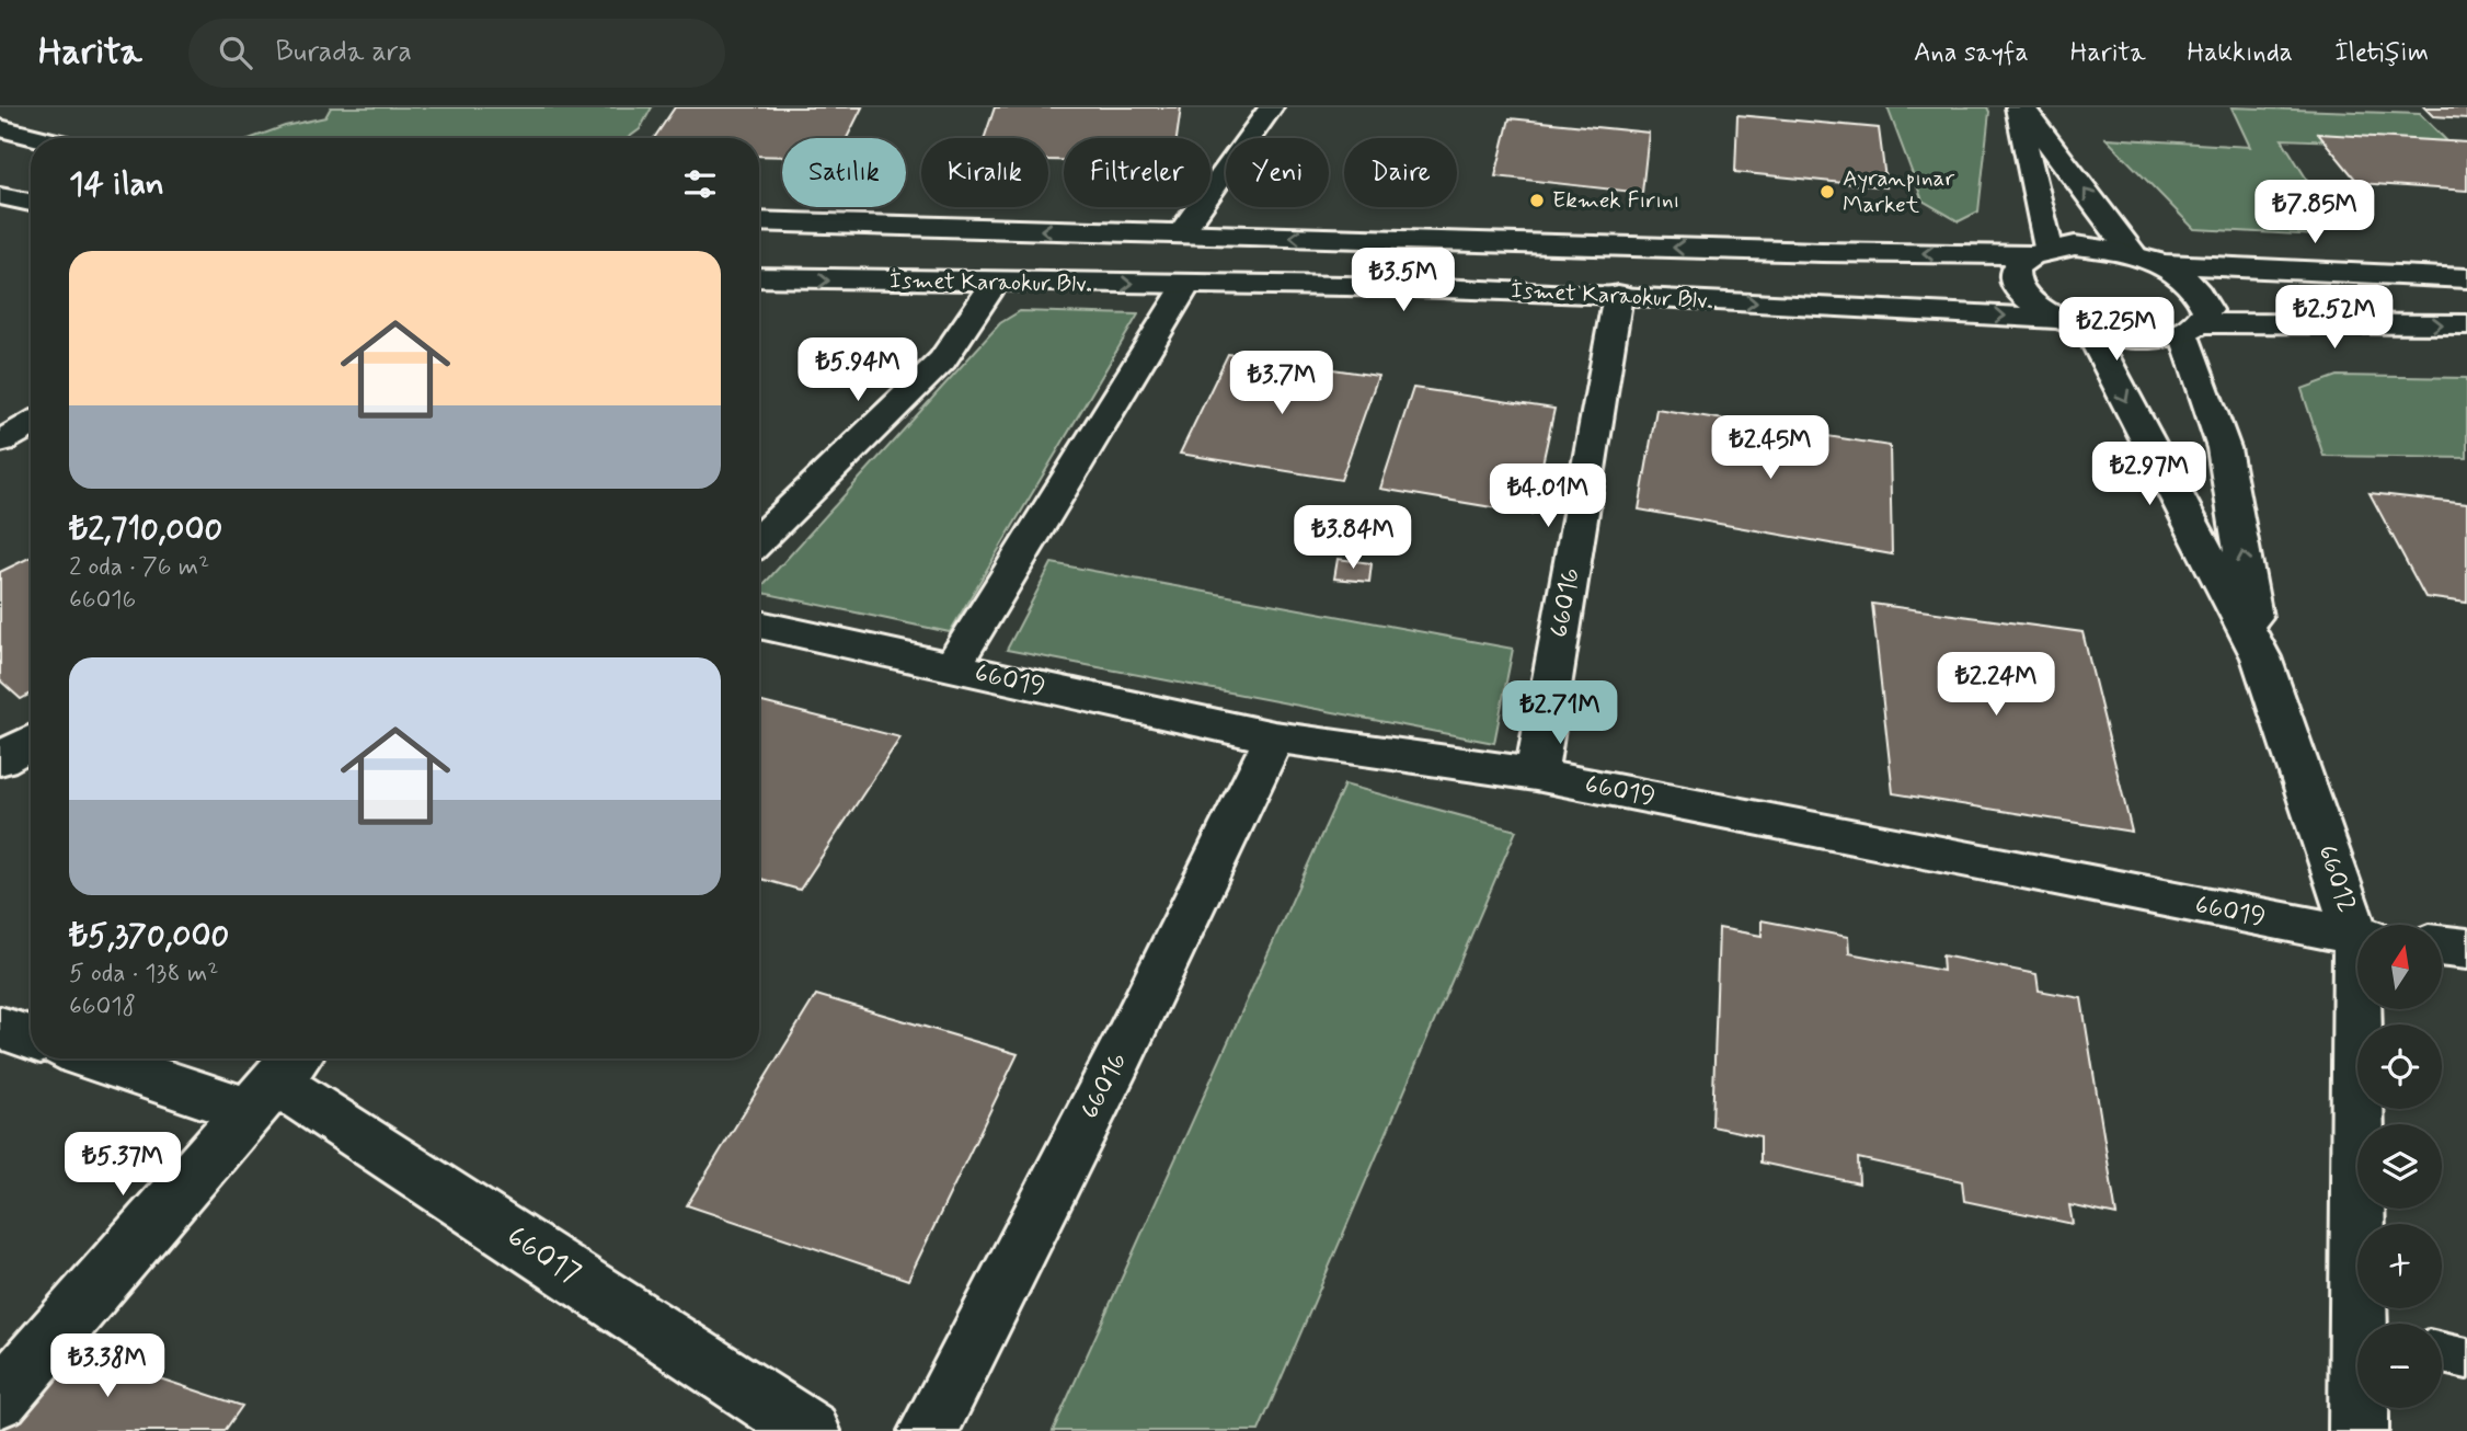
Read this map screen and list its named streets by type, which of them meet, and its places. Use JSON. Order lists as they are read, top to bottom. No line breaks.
{"streets":{"street":["İsmet Karaokur Blv.","66016","66019","66012","66017"]},"crossings":[["İsmet Karaokur Blv.","66016"],["İsmet Karaokur Blv.","66012"],["66016","66019"]],"places":["Ayranpınar Market","Ekmek Fırını"],"north":"top","page":{"header":"Harita","search":"Burada ara","nav":["Ana sayfa","Harita","Hakkında","İletişim"],"chip":["Satılık","Kiralık","Filtreler","Yeni","Daire"],"heading":"14 ilan","price":["₺7.85M","₺3.5M","₺2.52M","₺2.25M","₺5.94M","₺3.7M","₺2.45M","₺2.97M","₺4.01M","₺3.84M","₺2.24M","₺2.71M","₺5.37M","₺3.38M"],"list":[{"name":"₺2,710,000","note":"2 oda · 76 m² · 66016"},{"name":"₺5,370,000","note":"5 oda · 138 m² · 66018"}],"map_buttons":["+","−"]}}
